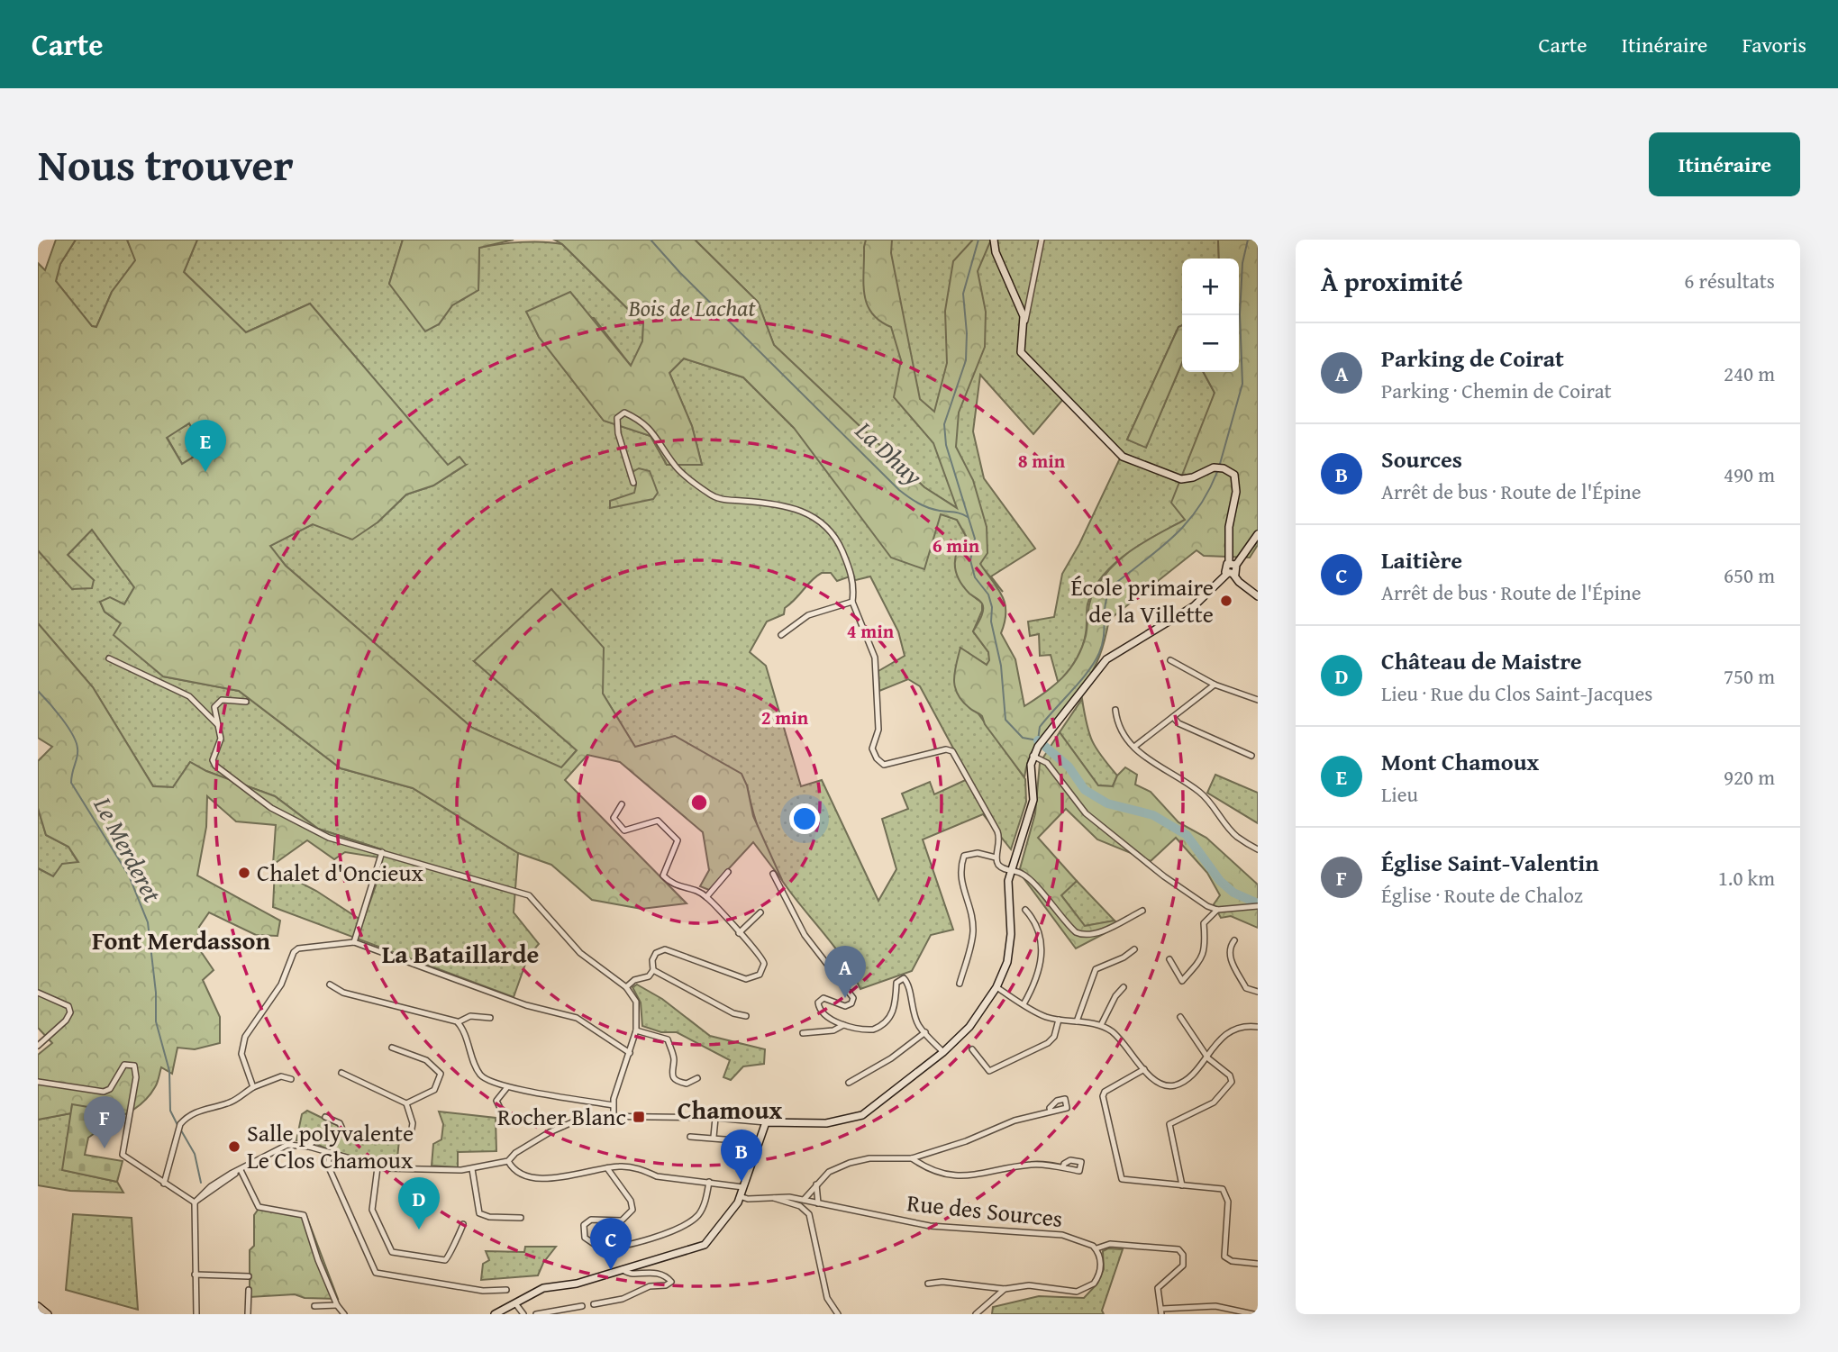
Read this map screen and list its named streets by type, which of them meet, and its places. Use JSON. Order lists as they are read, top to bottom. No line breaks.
{"streets":{"street":["Rue des Sources"]},"districts":["Font Merdasson","La Bataillarde","Chamoux"],"water":["La Dhuy","Le Merderet"],"parks":["Bois de Lachat"],"places":{"other":["École primaire de la Villette","Chalet d'Oncieux","Salle polyvalente Le Clos Chamoux"],"transit":["Rocher Blanc"]},"page":{"header":"Carte","nav":["Carte","Itinéraire","Favoris"],"title":"Nous trouver","buttons":"Itinéraire","heading":["À proximité","6 résultats"],"map_buttons":["+","−"],"list":[{"mark":"A","name":"Parking de Coirat","note":"Parking · Chemin de Coirat","value":"240 m"},{"mark":"B","name":"Sources","note":"Arrêt de bus · Route de l'Épine","value":"490 m"},{"mark":"C","name":"Laitière","note":"Arrêt de bus · Route de l'Épine","value":"650 m"},{"mark":"D","name":"Château de Maistre","note":"Lieu · Rue du Clos Saint-Jacques","value":"750 m"},{"mark":"E","name":"Mont Chamoux","note":"Lieu","value":"920 m"},{"mark":"F","name":"Église Saint-Valentin","note":"Église · Route de Chaloz","value":"1.0 km"}],"pins":["E","A","F","B","D","C"]},"rings":["8 min","6 min","4 min","2 min"]}
